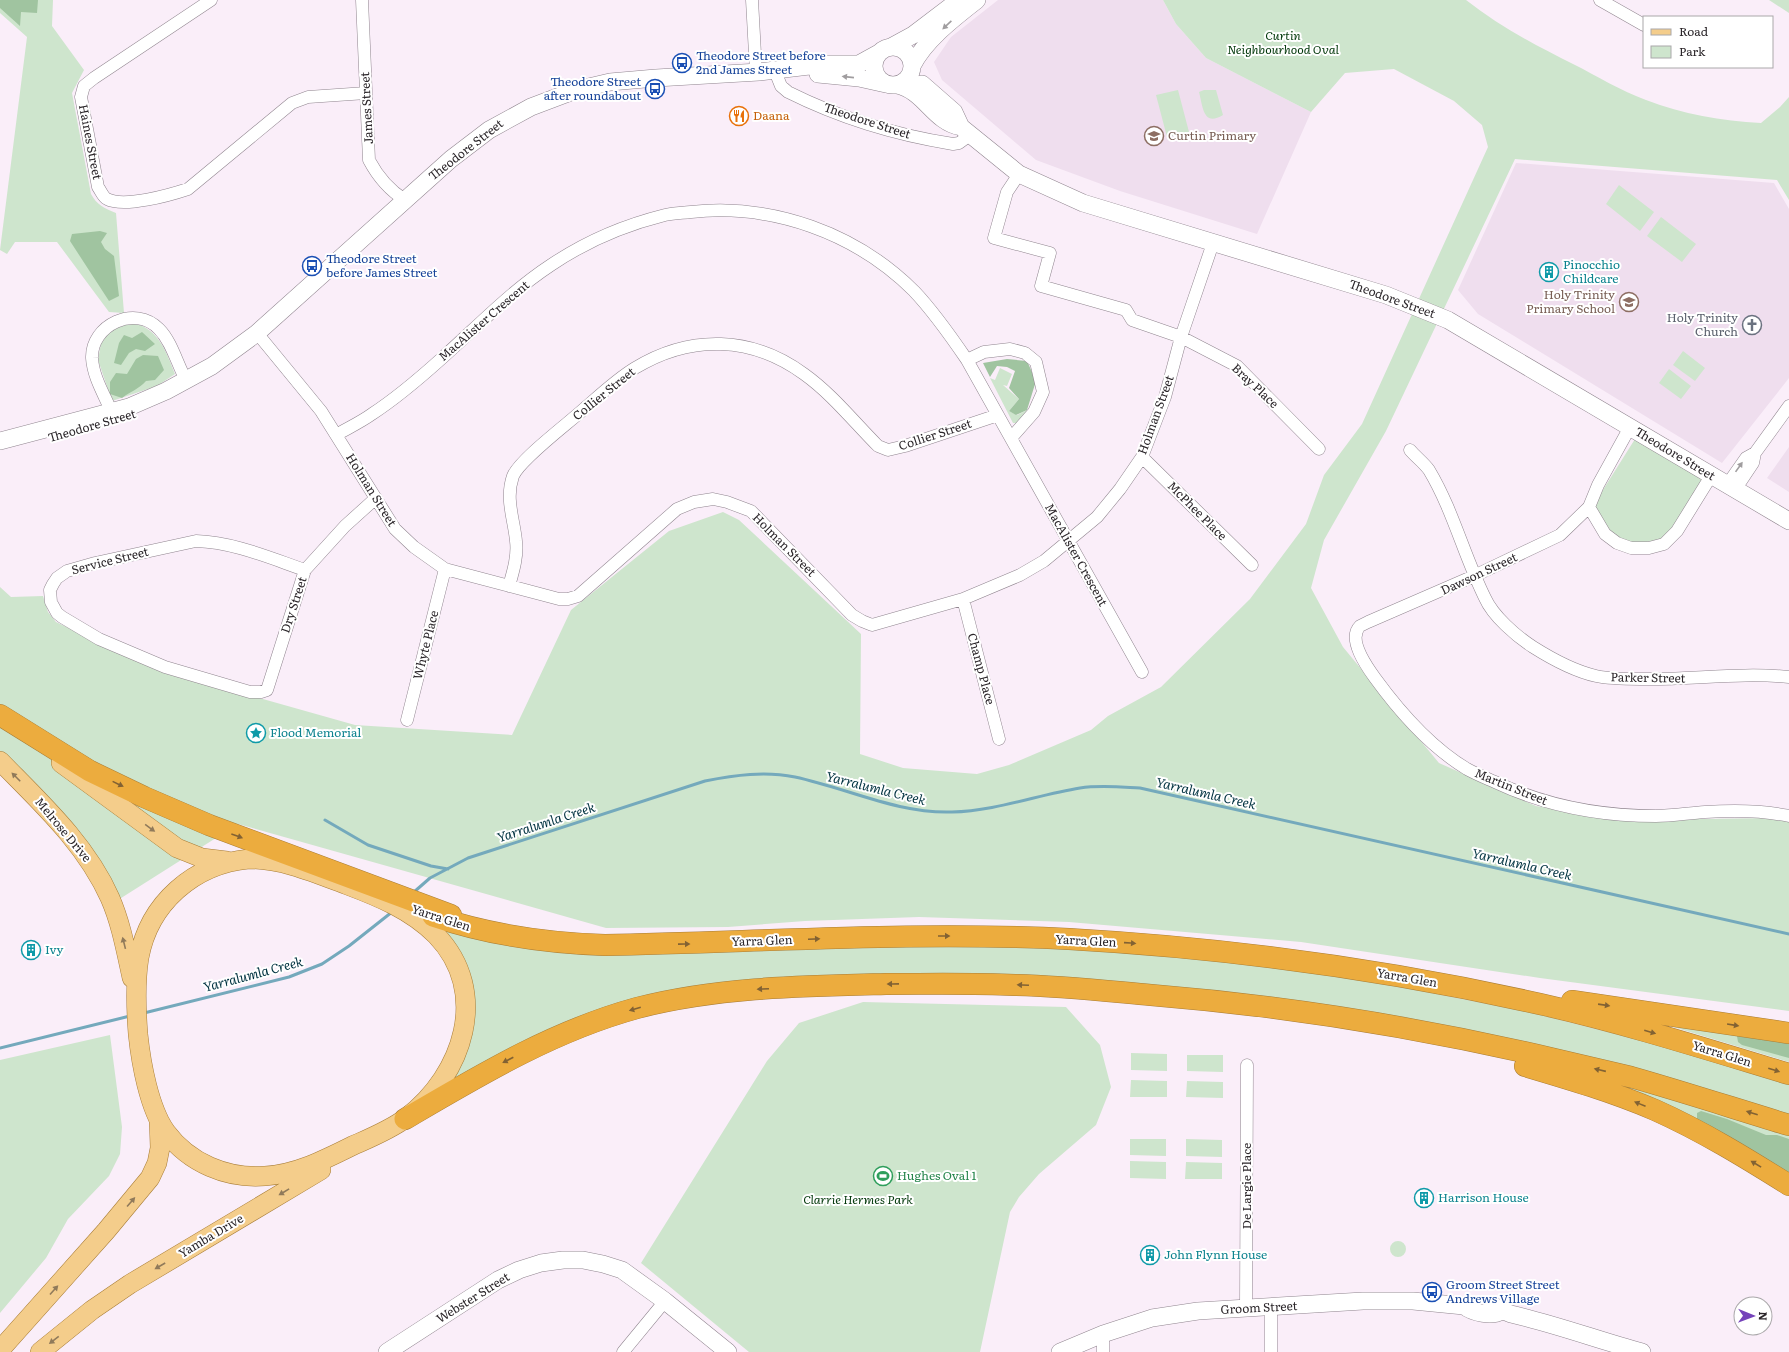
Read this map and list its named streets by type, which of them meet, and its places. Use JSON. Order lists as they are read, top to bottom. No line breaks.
{"streets":{"highway":["Yarra Glen"],"main road":["Theodore Street","Melrose Drive","Yamba Drive","Webster Street","Groom Street"],"street":["James Street","Haines Street","MacAlister Crescent","Bray Place","Collier Street","Holman Street","McPhee Place","Service Street","Dawson Street","Dry Street","Whyte Place","Champ Place","Parker Street","Martin Street","De Largie Place"]},"crossings":[["James Street","Theodore Street"],["James Street","Haines Street"],["Theodore Street","Bray Place"],["Theodore Street","Holman Street"],["Theodore Street","Dawson Street"],["MacAlister Crescent","Collier Street"],["MacAlister Crescent","Holman Street"],["Bray Place","Holman Street"],["Collier Street","Holman Street"],["Holman Street","McPhee Place"],["Holman Street","Dry Street"],["Holman Street","Whyte Place"],["Holman Street","Champ Place"],["Service Street","Dry Street"],["Dawson Street","Parker Street"],["Dawson Street","Martin Street"],["De Largie Place","Groom Street"]],"one_way":["Melrose Drive","Yamba Drive"],"water":["Yarralumla Creek"],"parks":["Curtin Neighbourhood Oval","Clarrie Hermes Park"],"places":{"bus stop":["Theodore Street before 2nd James Street","Theodore Street after roundabout","Theodore Street before James Street","Groom Street Street Andrews Village"],"restaurant":["Daana"],"school or university":["Curtin Primary","Holy Trinity Primary School"],"building":["Pinocchio Childcare","Ivy","Harrison House","John Flynn House"],"church":["Holy Trinity Church"],"place":["Flood Memorial"],"sports":["Hughes Oval 1"]},"legend":["Road","Park"],"north":"right"}
